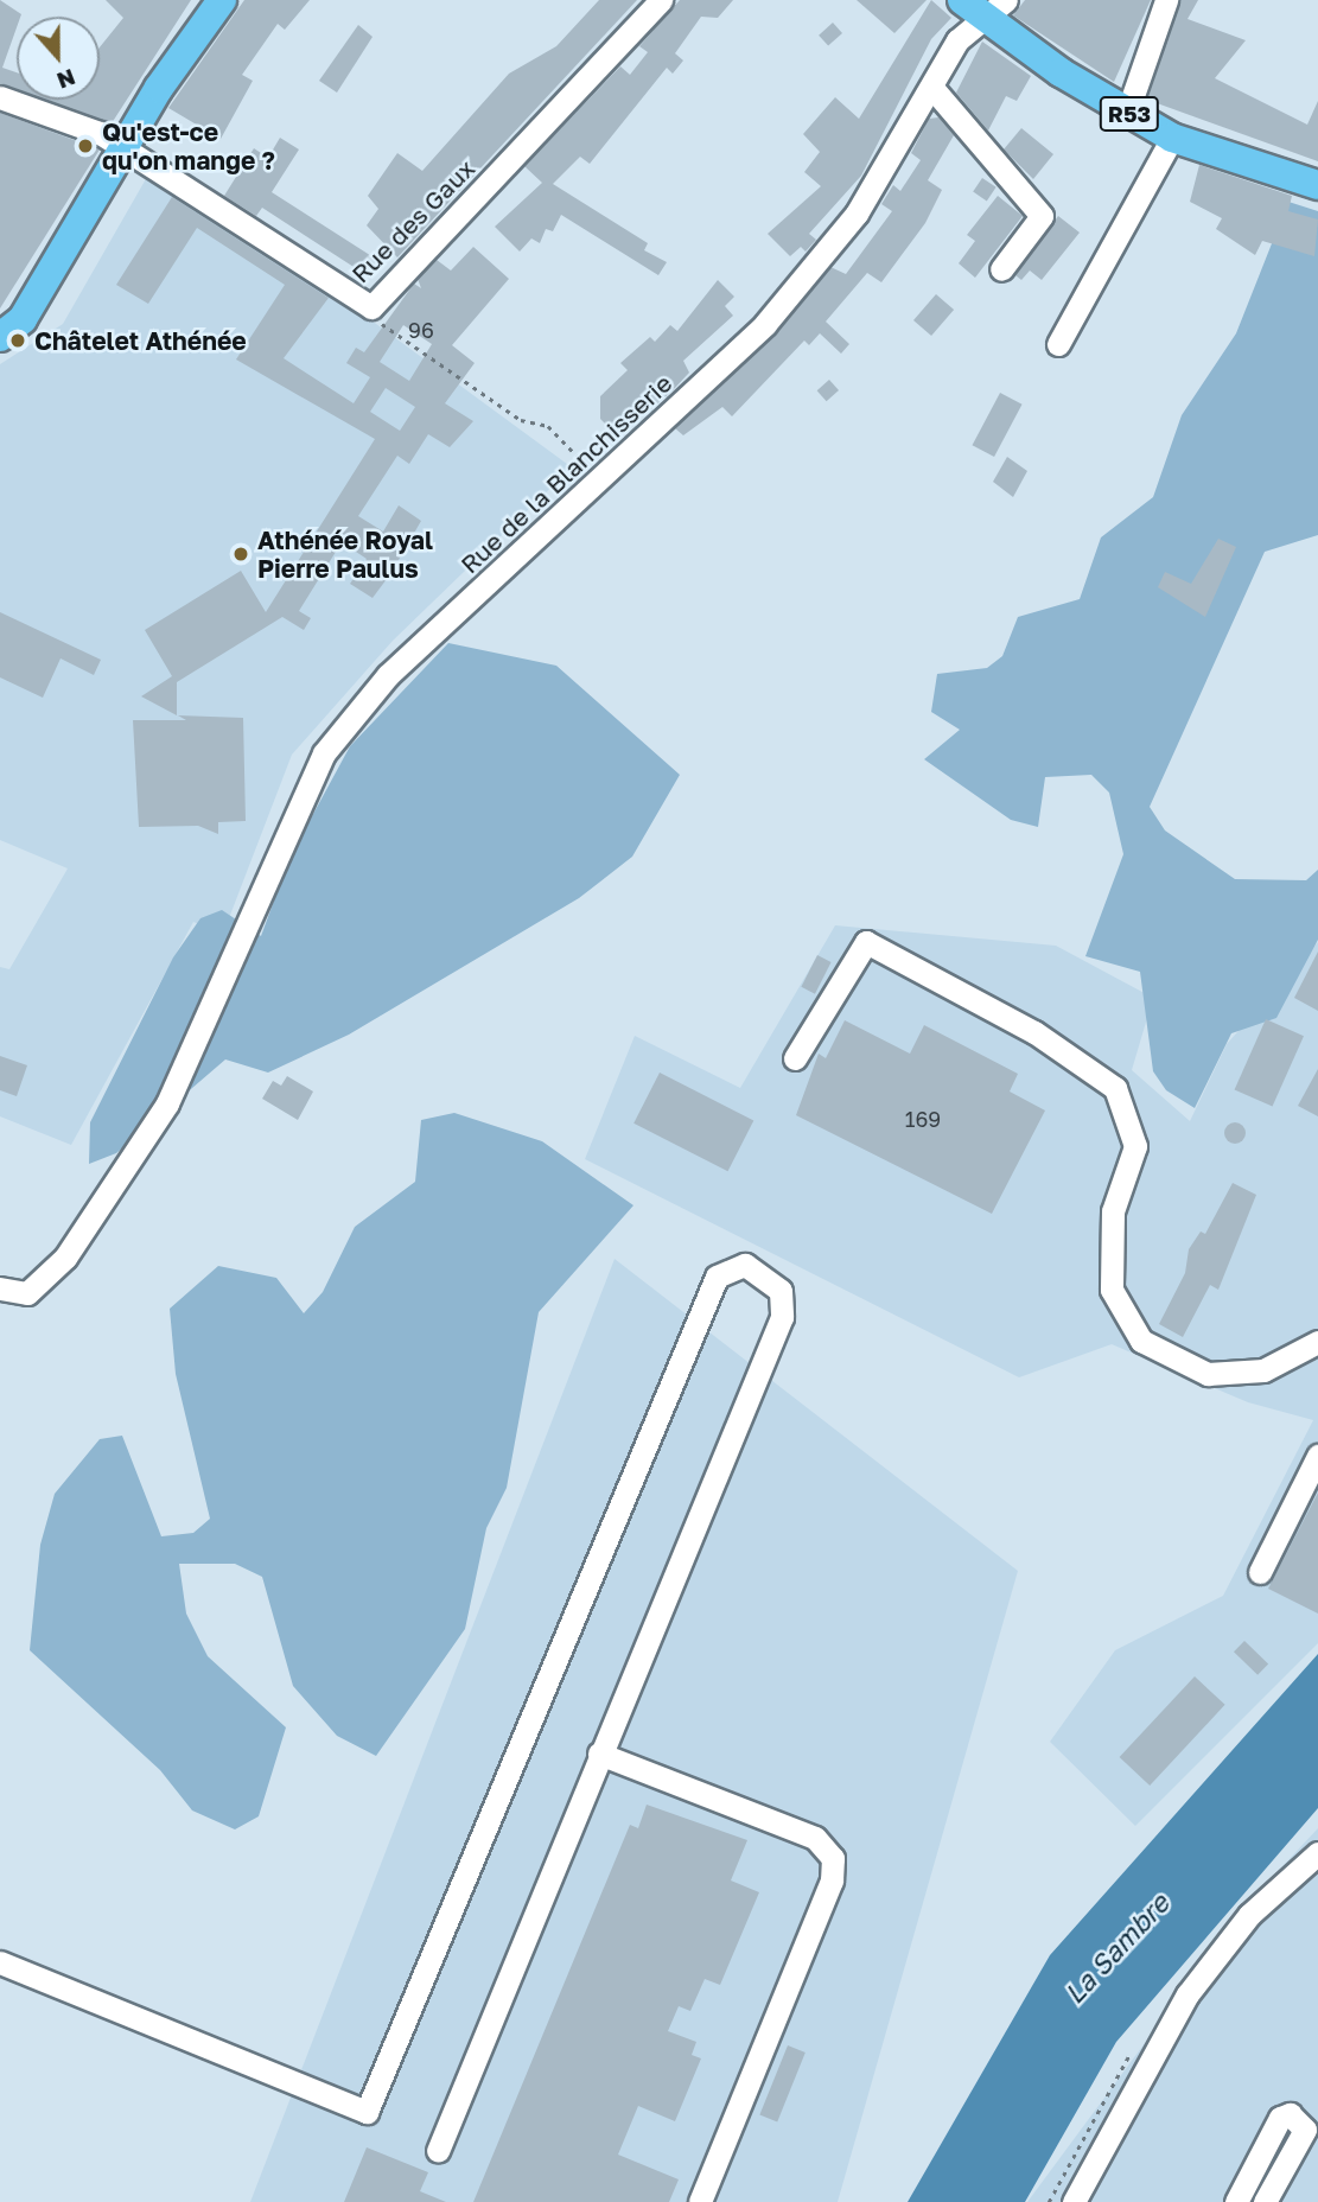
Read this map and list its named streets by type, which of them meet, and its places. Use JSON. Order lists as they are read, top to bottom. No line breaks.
{"streets":{"main road":["R53"],"street":["Rue des Gaux","Rue de la Blanchisserie"]},"crossings":[["R53","Rue de la Blanchisserie"]],"water":["La Sambre"],"places":["Qu'est-ce qu'on mange ?","Châtelet Athénée","Athénée Royal Pierre Paulus"],"house_numbers":["96","169"],"north":"bottom"}
